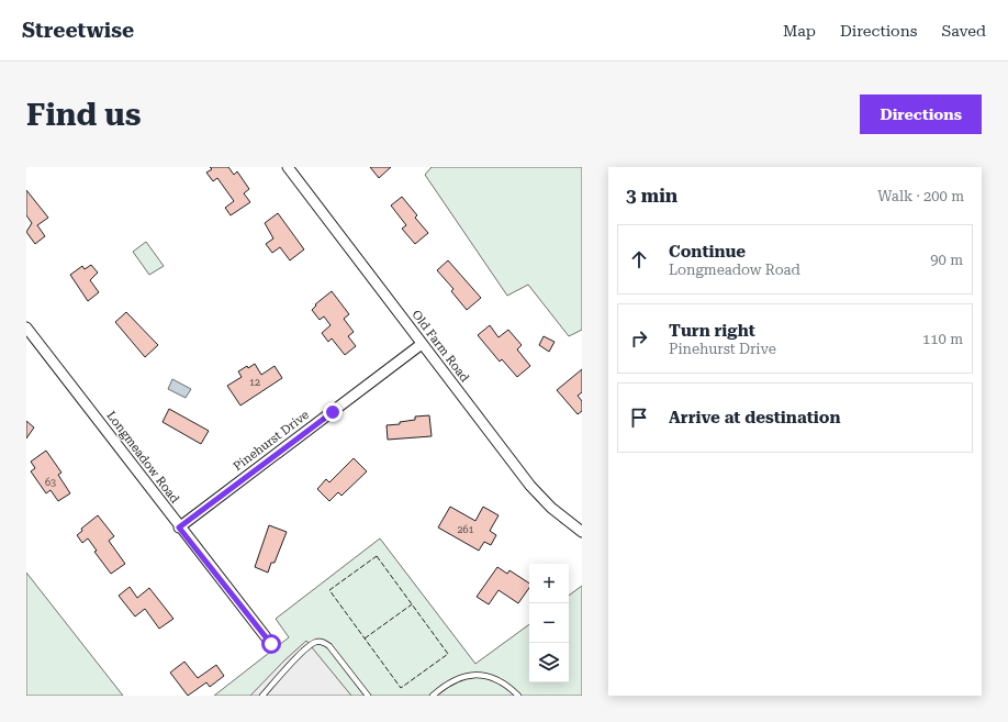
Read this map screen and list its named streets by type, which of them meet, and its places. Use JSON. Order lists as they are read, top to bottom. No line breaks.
{"streets":{"street":["Old Farm Road","Pinehurst Drive","Longmeadow Road"]},"crossings":[["Old Farm Road","Pinehurst Drive"],["Pinehurst Drive","Longmeadow Road"]],"house_numbers":["12","63","261"],"page":{"header":"Streetwise","nav":["Map","Directions","Saved"],"buttons":"Directions","title":"Find us","heading":["3 min","Walk · 200 m"],"list":[["Continue","Longmeadow Road","90 m"],["Turn right","Pinehurst Drive","110 m"],"Arrive at destination"],"map_buttons":["+","−"]}}
